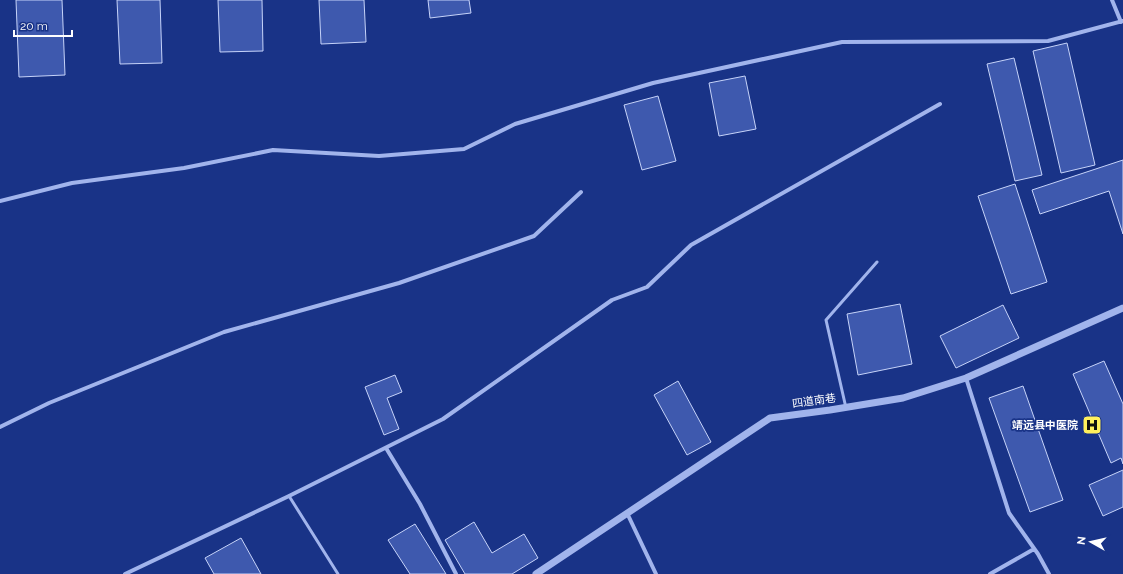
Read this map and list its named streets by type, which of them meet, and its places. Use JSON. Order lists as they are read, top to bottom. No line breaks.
{"streets":{"street":["四道南巷"]},"places":{"hospital":["靖远县中医院"]},"scale_bar":"20 m","north":"left"}
